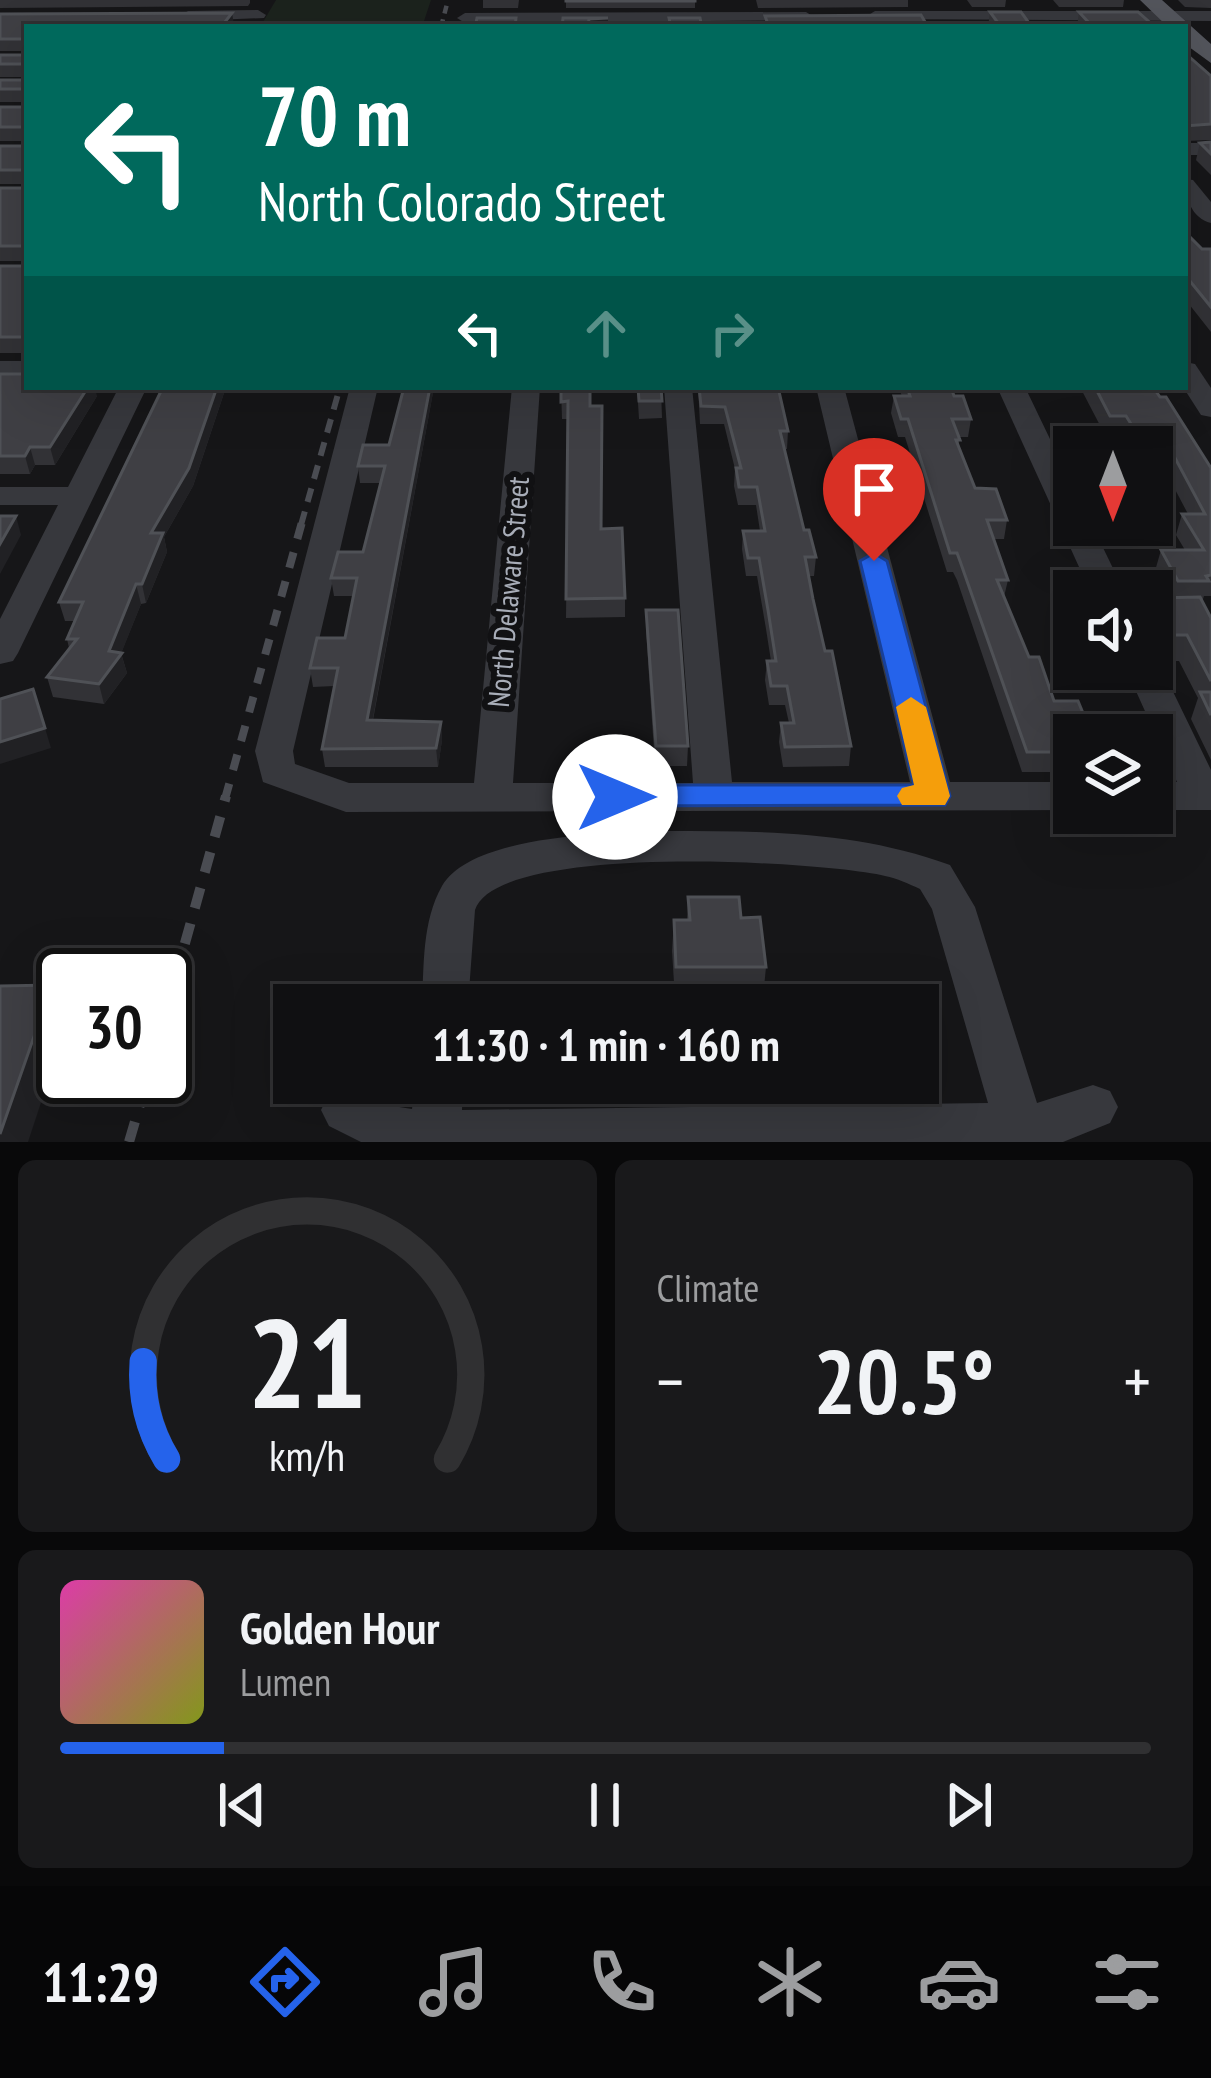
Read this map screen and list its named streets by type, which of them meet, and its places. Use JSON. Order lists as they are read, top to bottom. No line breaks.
{"streets":{"street":["North Delaware Street"]},"north":"bottom","page":{"turn":["70 m","North Colorado Street"],"limit":"30","trip":"11:30 · 1 min · 160 m","tile":"Climate","heat":["−","20.5°","+"],"song":["Golden Hour","Lumen"],"tabs":"11:29","gauge":["21","km/h"]}}
